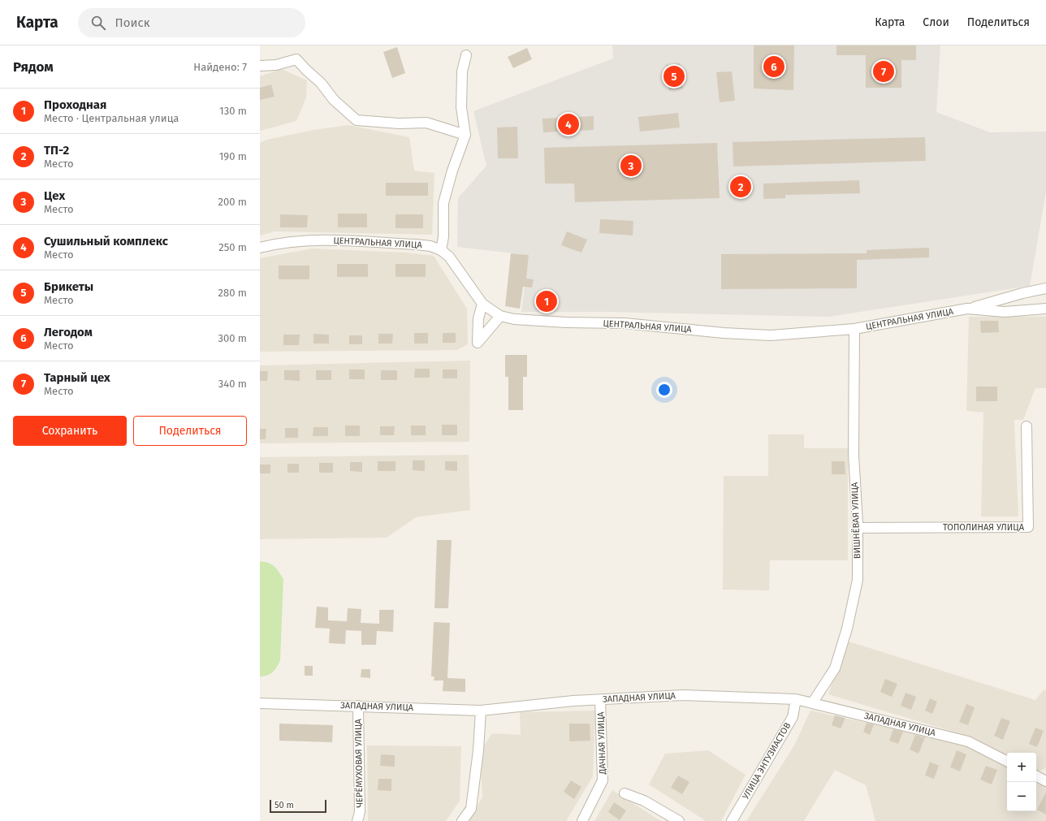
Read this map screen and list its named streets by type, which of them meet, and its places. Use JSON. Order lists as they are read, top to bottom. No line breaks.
{"streets":{"street":["ЦЕНТРАЛЬНАЯ УЛИЦА","ВИШНЁВАЯ УЛИЦА","ТОПОЛИНАЯ УЛИЦА","ЗАПАДНАЯ УЛИЦА","ДАЧНАЯ УЛИЦА","УЛИЦА ЭНТУЗИАСТОВ","ЧЕРЁМУХОВАЯ УЛИЦА"]},"crossings":[["ЦЕНТРАЛЬНАЯ УЛИЦА","ВИШНЁВАЯ УЛИЦА"],["ВИШНЁВАЯ УЛИЦА","ТОПОЛИНАЯ УЛИЦА"],["ВИШНЁВАЯ УЛИЦА","ЗАПАДНАЯ УЛИЦА"],["ЗАПАДНАЯ УЛИЦА","ДАЧНАЯ УЛИЦА"],["ЗАПАДНАЯ УЛИЦА","УЛИЦА ЭНТУЗИАСТОВ"],["ЗАПАДНАЯ УЛИЦА","ЧЕРЁМУХОВАЯ УЛИЦА"]],"scale_bar":"50 m","page":{"header":"Карта","search":"Поиск","nav":["Карта","Слои","Поделиться"],"heading":["Рядом","Найдено: 7"],"pins":["6","7","5","4","3","2","1"],"list":[{"mark":"1","name":"Проходная","note":"Место · Центральная улица","value":"130 m"},{"mark":"2","name":"ТП-2","note":"Место","value":"190 m"},{"mark":"3","name":"Цех","note":"Место","value":"200 m"},{"mark":"4","name":"Сушильный комплекс","note":"Место","value":"250 m"},{"mark":"5","name":"Брикеты","note":"Место","value":"280 m"},{"mark":"6","name":"Легодом","note":"Место","value":"300 m"},{"mark":"7","name":"Тарный цех","note":"Место","value":"340 m"}],"buttons":["Сохранить","Поделиться"],"map_buttons":["+","−"],"scale":"50 m"}}
